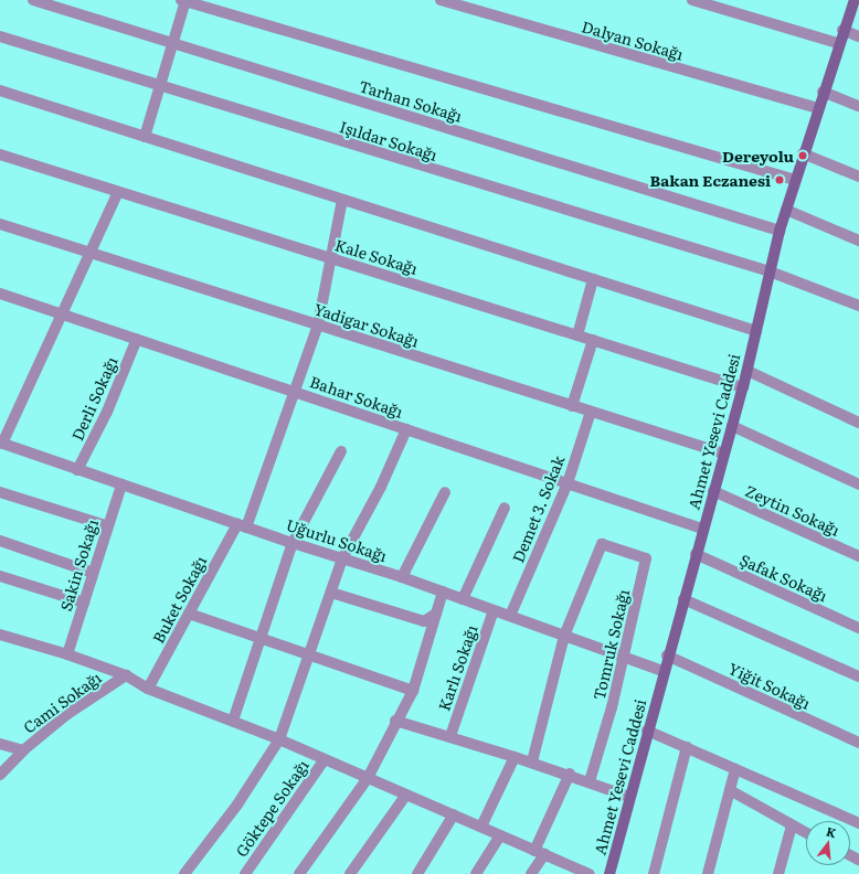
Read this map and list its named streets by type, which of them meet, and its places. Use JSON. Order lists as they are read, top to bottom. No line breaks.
{"streets":{"street":["Dalyan Sokağı","Tarhan Sokağı","Işıldar Sokağı","Kale Sokağı","Yadigar Sokağı","Bahar Sokağı","Derli Sokağı","Ahmet Yesevi Caddesi","Demet 3. Sokak","Zeytin Sokağı","Uğurlu Sokağı","Sakin Sokağı","Şafak Sokağı","Buket Sokağı","Tomruk Sokağı","Karlı Sokağı","Yiğit Sokağı","Cami Sokağı","Göktepe Sokağı"]},"crossings":[["Dalyan Sokağı","Ahmet Yesevi Caddesi"],["Tarhan Sokağı","Ahmet Yesevi Caddesi"],["Işıldar Sokağı","Ahmet Yesevi Caddesi"],["Kale Sokağı","Ahmet Yesevi Caddesi"],["Kale Sokağı","Buket Sokağı"],["Yadigar Sokağı","Ahmet Yesevi Caddesi"],["Yadigar Sokağı","Demet 3. Sokak"],["Yadigar Sokağı","Buket Sokağı"],["Bahar Sokağı","Derli Sokağı"],["Bahar Sokağı","Ahmet Yesevi Caddesi"],["Bahar Sokağı","Demet 3. Sokak"],["Bahar Sokağı","Buket Sokağı"],["Derli Sokağı","Uğurlu Sokağı"],["Ahmet Yesevi Caddesi","Zeytin Sokağı"],["Ahmet Yesevi Caddesi","Uğurlu Sokağı"],["Ahmet Yesevi Caddesi","Şafak Sokağı"],["Ahmet Yesevi Caddesi","Yiğit Sokağı"],["Demet 3. Sokak","Uğurlu Sokağı"],["Uğurlu Sokağı","Sakin Sokağı"],["Uğurlu Sokağı","Buket Sokağı"],["Uğurlu Sokağı","Tomruk Sokağı"],["Uğurlu Sokağı","Karlı Sokağı"]],"places":["Dereyolu","Bakan Eczanesi"],"north":"top"}
